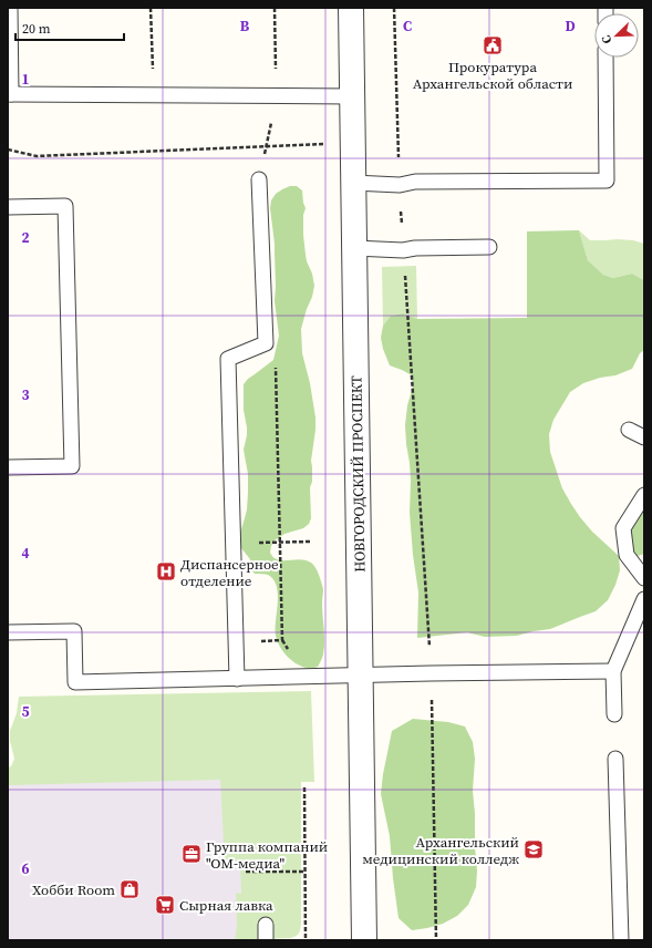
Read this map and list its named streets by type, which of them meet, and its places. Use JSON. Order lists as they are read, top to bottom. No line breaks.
{"streets":{"street":["НОВГОРОДСКИЙ ПРОСПЕКТ"]},"places":{"public building":["Прокуратура Архангельской области"],"hospital":["Диспансерное отделение"],"school or university":["Архангельский медицинский колледж"],"office":["Группа компаний \"ОМ-медиа\""],"shop":["Хобби Room"],"supermarket":["Сырная лавка"]},"scale_bar":"20 m","north":"bottom left","grid":{"columns":["B","C","D"],"rows":["1","2","3","4","5","6"]}}
